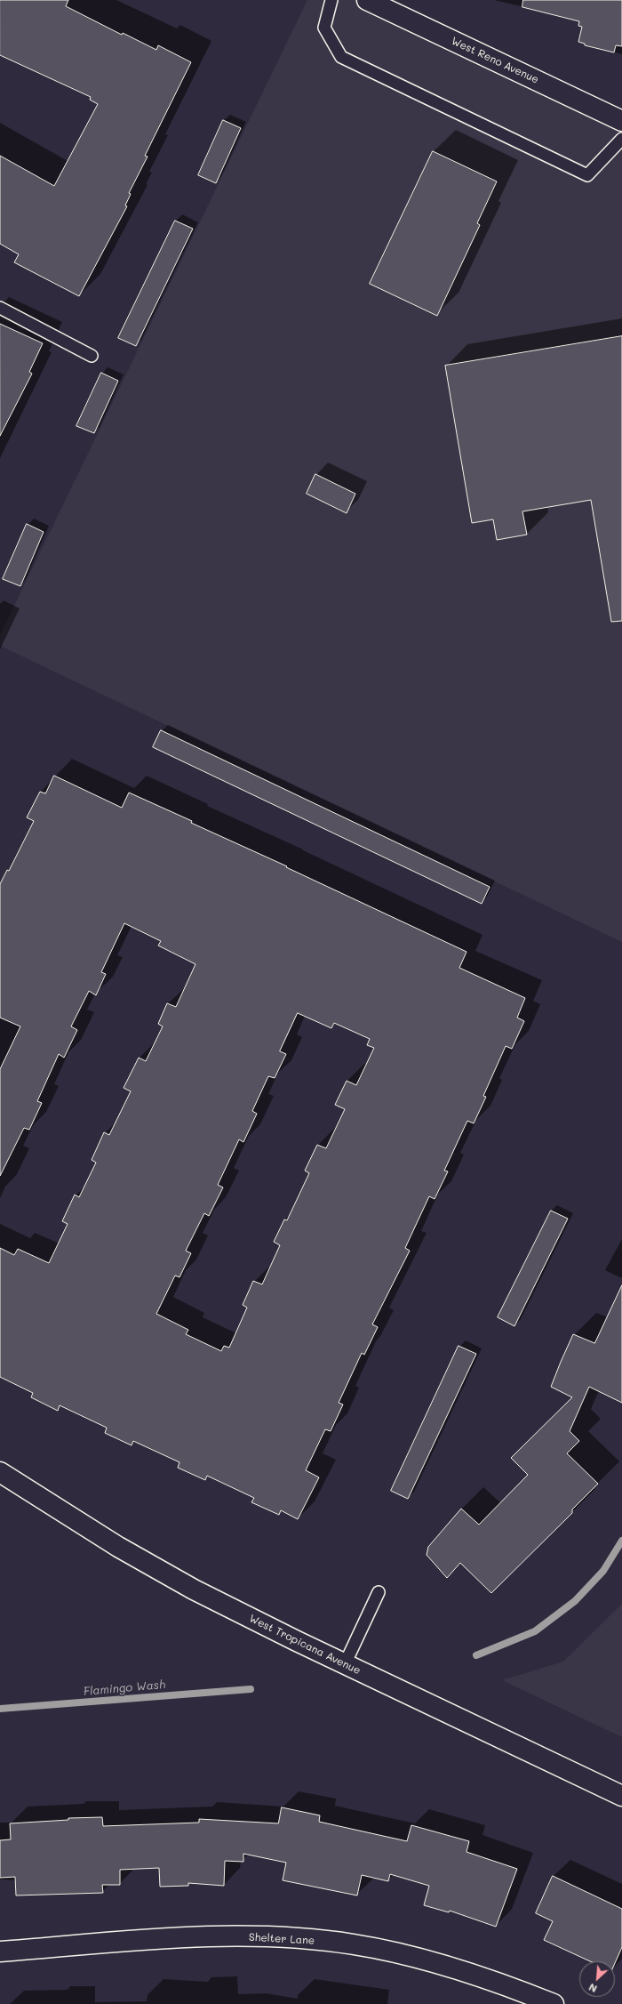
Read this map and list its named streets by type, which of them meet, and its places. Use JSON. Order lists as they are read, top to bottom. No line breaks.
{"streets":{"street":["West Reno Avenue","West Tropicana Avenue","Shelter Lane"]},"water":["Flamingo Wash"],"north":"bottom left"}
